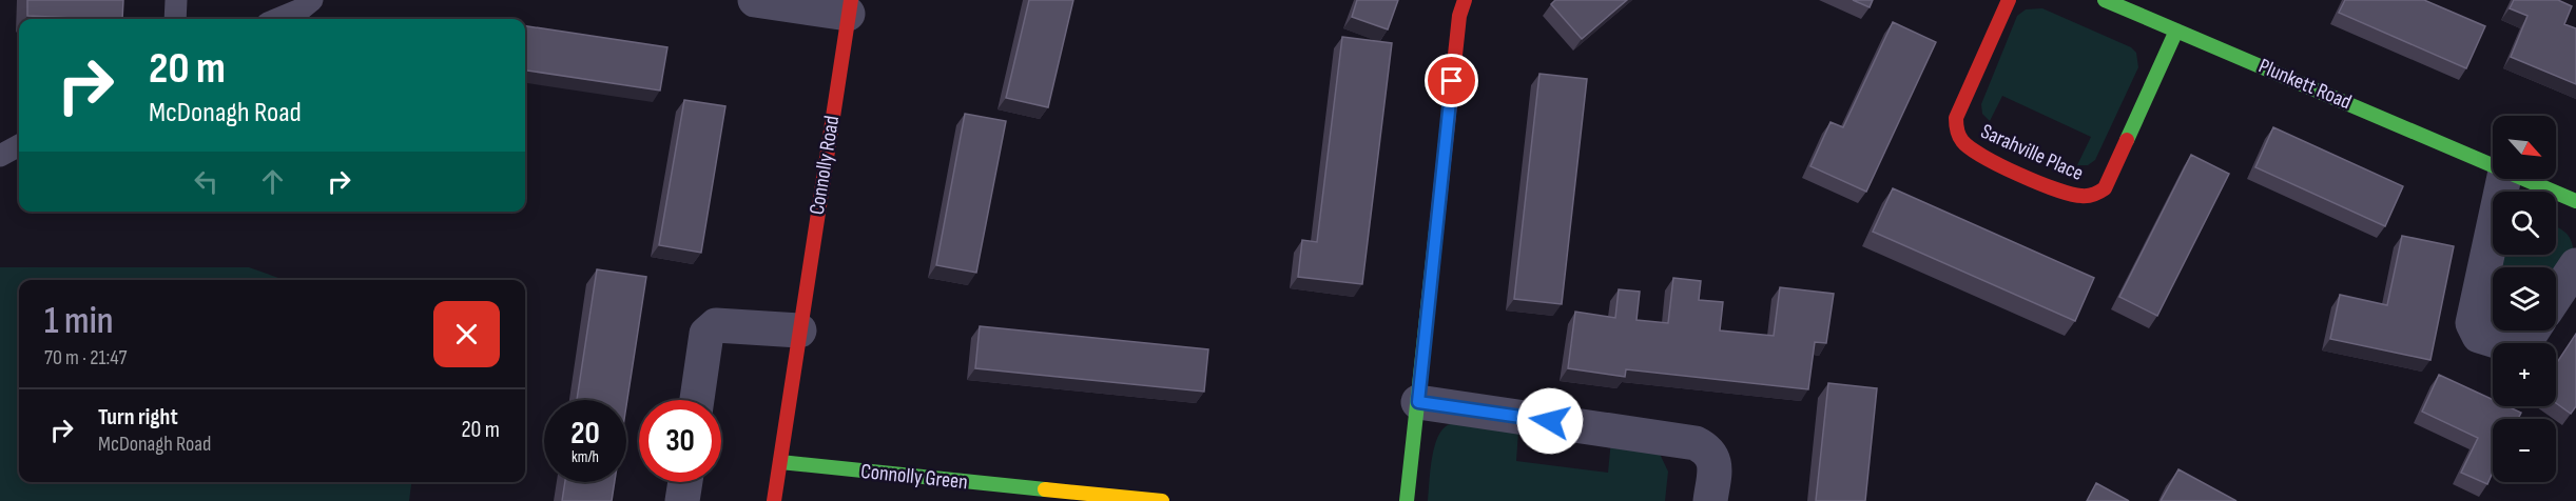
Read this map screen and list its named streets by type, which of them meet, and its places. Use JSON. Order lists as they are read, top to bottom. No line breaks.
{"streets":{"street":["Plunkett Road","Sarahville Place","Connolly Road","Connolly Green"]},"crossings":[["Plunkett Road","Sarahville Place"],["Connolly Road","Connolly Green"]],"north":"bottom right","page":{"turn":["20 m","McDonagh Road"],"map_buttons":["+","−"],"heading":["1 min","70 m · 21:47"],"list":[{"name":"Turn right","note":"McDonagh Road","value":"20 m"}],"speed":"20 km/h","limit":"30"}}
